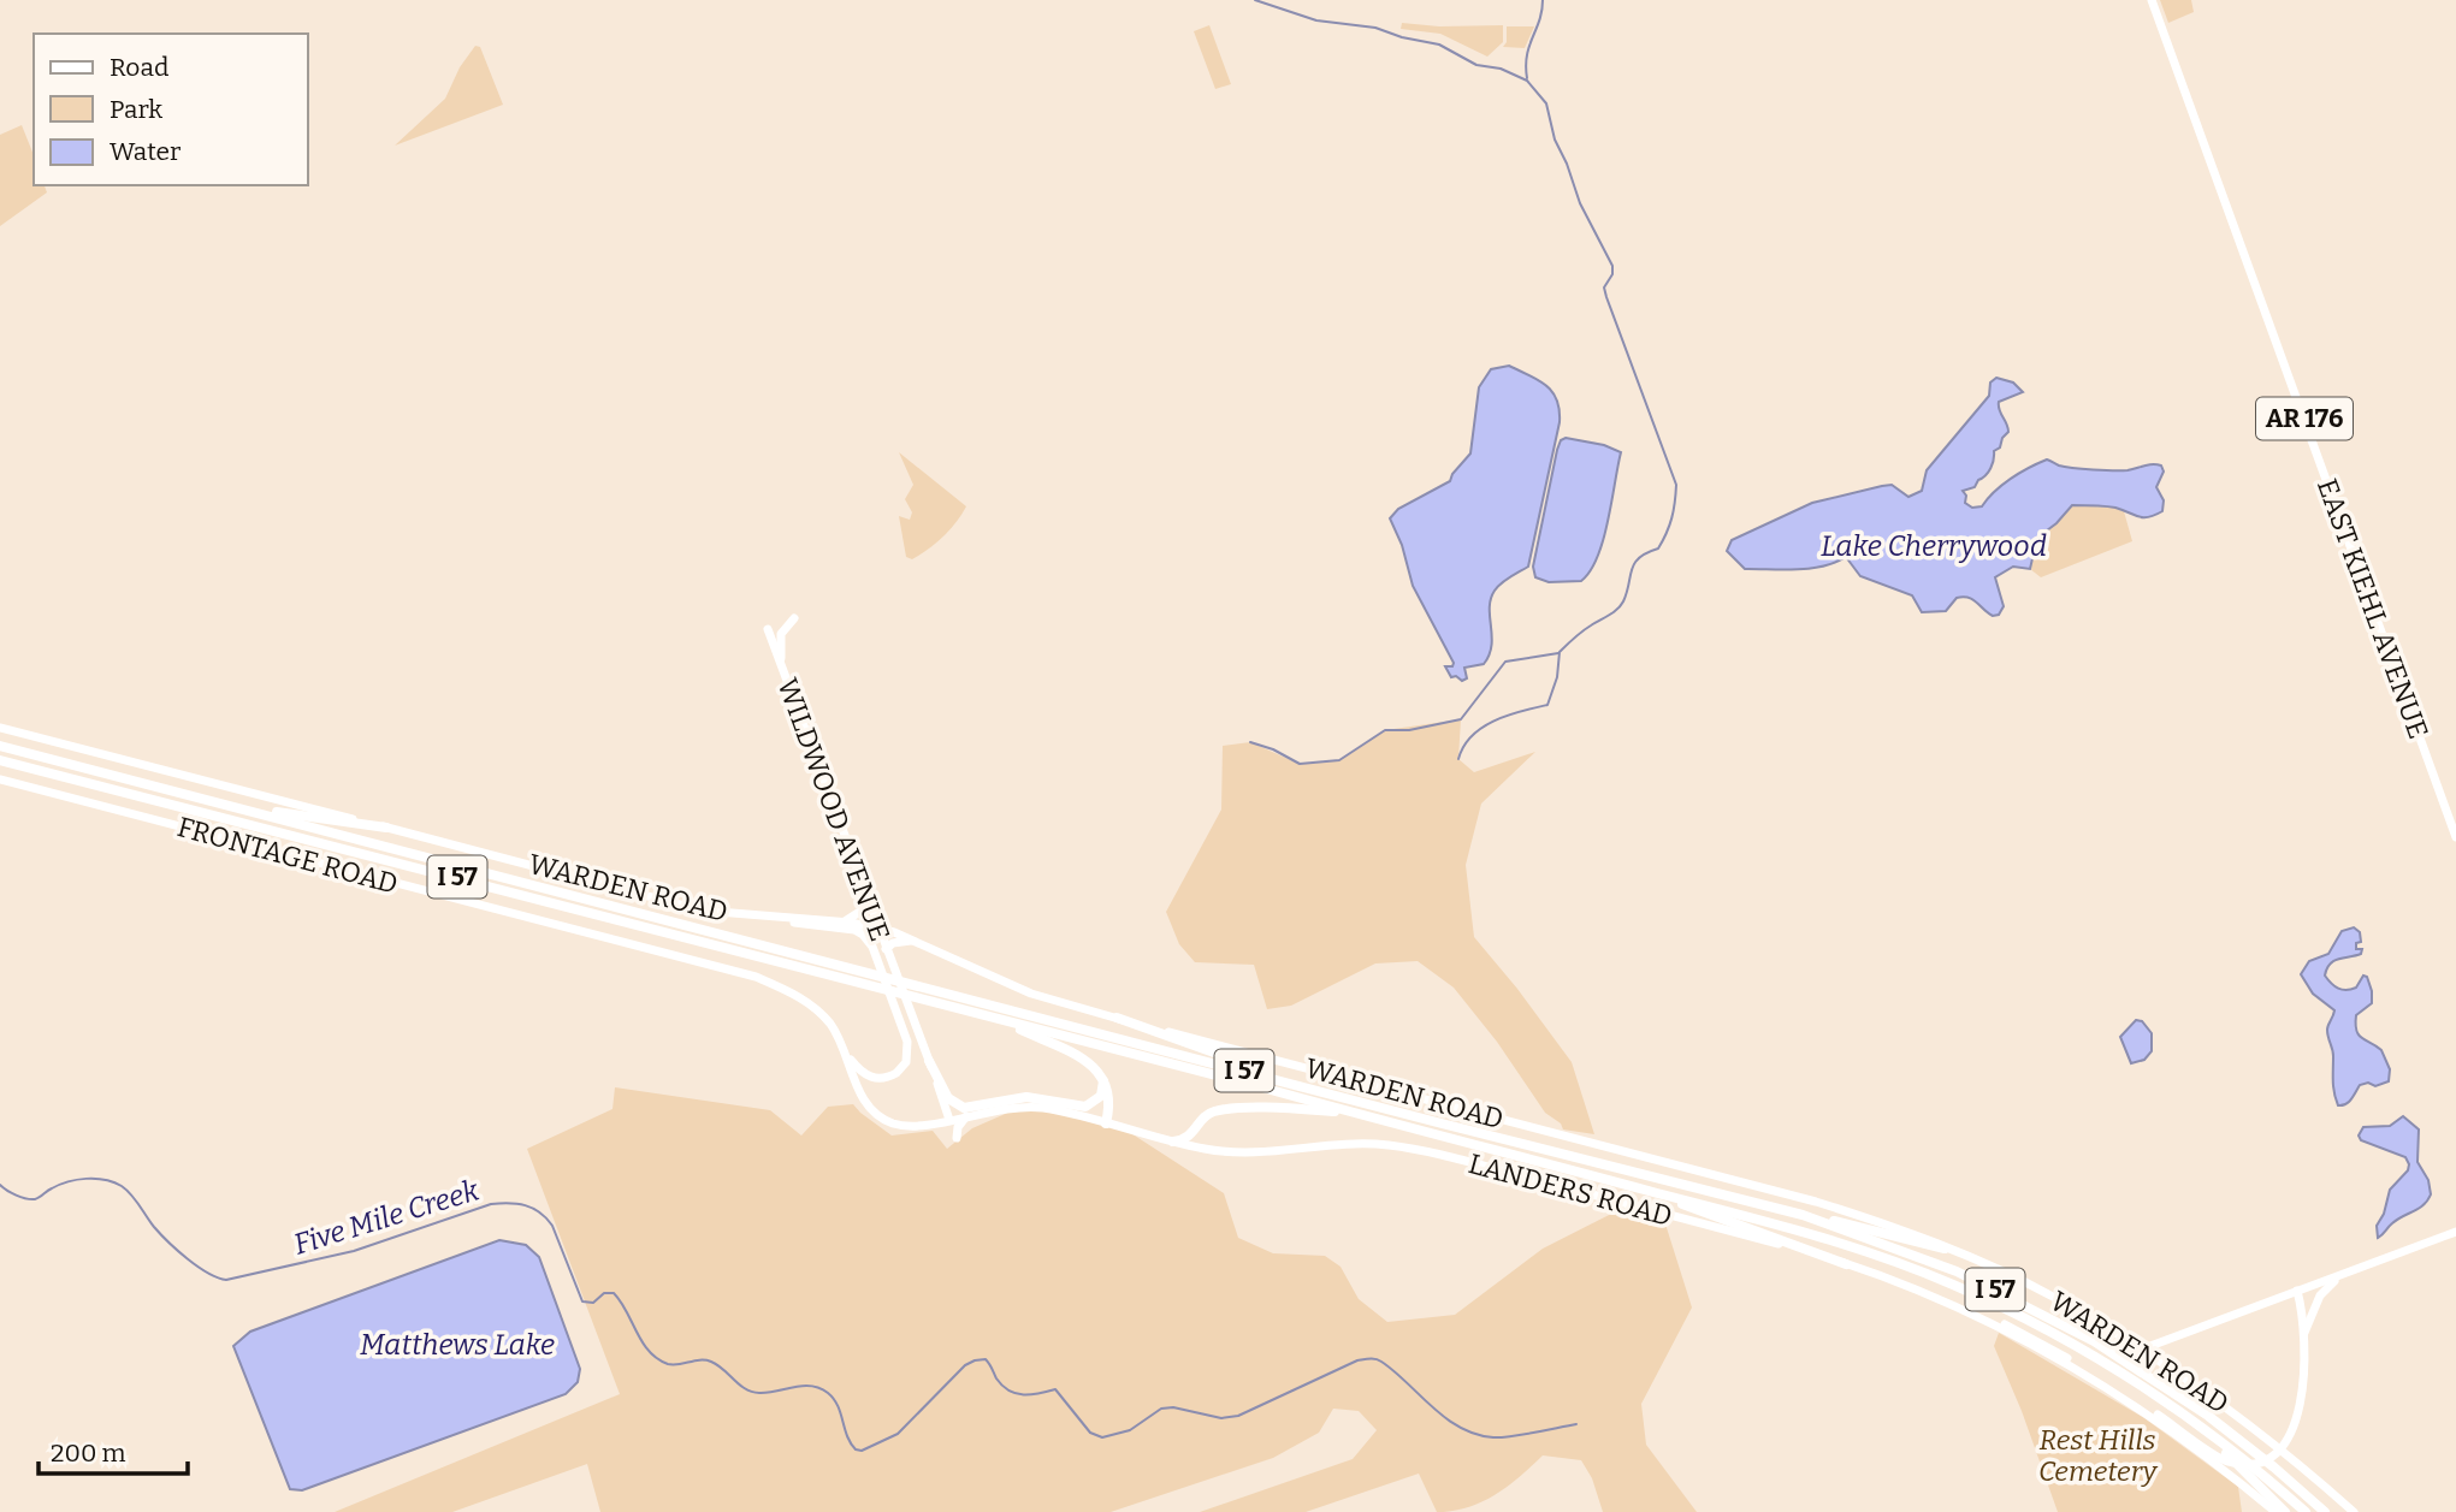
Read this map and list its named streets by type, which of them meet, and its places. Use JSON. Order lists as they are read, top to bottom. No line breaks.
{"streets":{"highway":["I 57"],"main road":["AR 176","EAST KIEHL AVENUE","WILDWOOD AVENUE","FRONTAGE ROAD","WARDEN ROAD","LANDERS ROAD"]},"crossings":[["WILDWOOD AVENUE","WARDEN ROAD"],["WILDWOOD AVENUE","LANDERS ROAD"],["FRONTAGE ROAD","LANDERS ROAD"]],"water":["Lake Cherrywood","Five Mile Creek","Matthews Lake"],"parks":["Rest Hills Cemetery"],"legend":["Road","Park","Water"],"scale_bar":"200 m"}
